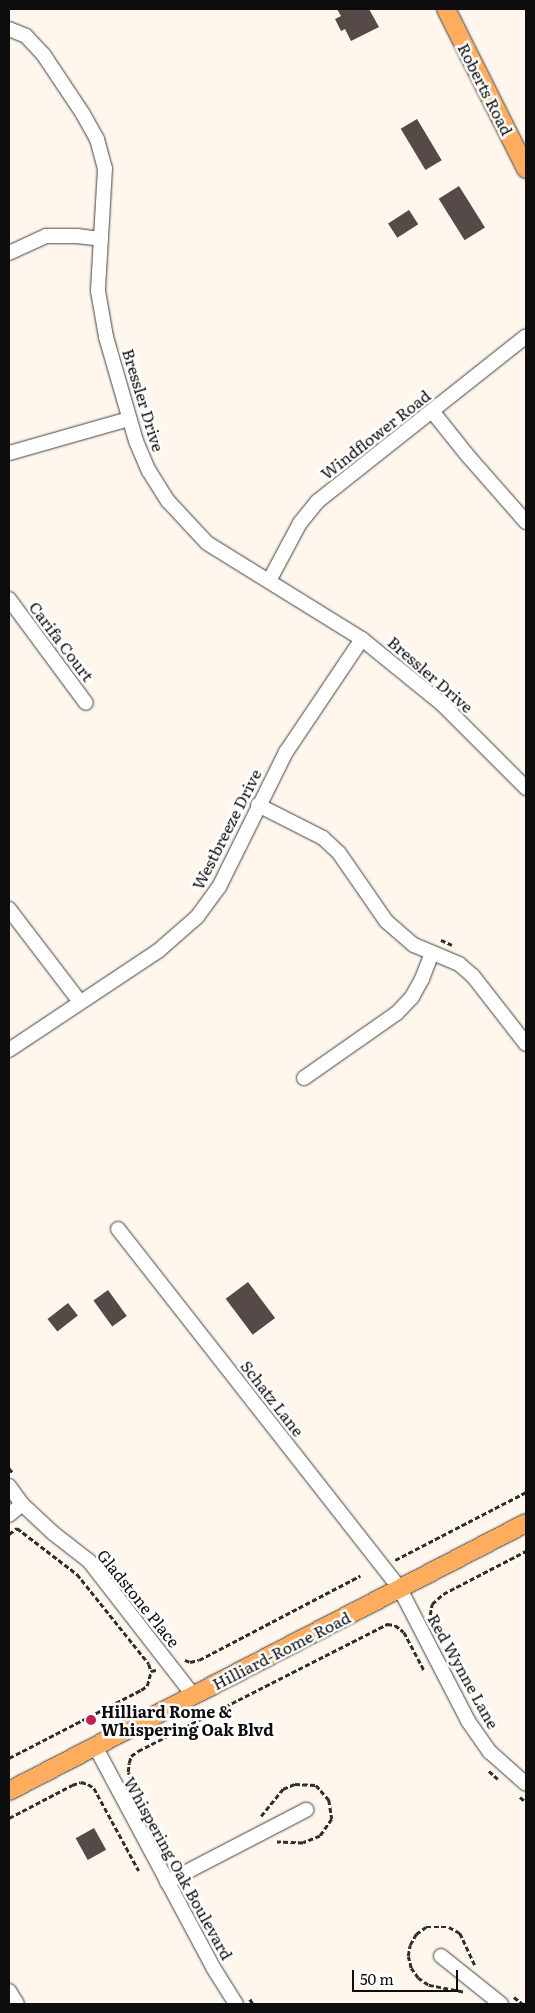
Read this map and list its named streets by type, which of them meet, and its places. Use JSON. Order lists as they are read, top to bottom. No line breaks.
{"streets":{"main road":["Roberts Road","Hilliard-Rome Road"],"street":["Bressler Drive","Windflower Road","Carifa Court","Westbreeze Drive","Schatz Lane","Gladstone Place","Red Wynne Lane","Whispering Oak Boulevard"]},"crossings":[["Bressler Drive","Windflower Road"],["Bressler Drive","Westbreeze Drive"],["Schatz Lane","Hilliard-Rome Road"],["Schatz Lane","Red Wynne Lane"],["Gladstone Place","Hilliard-Rome Road"],["Hilliard-Rome Road","Red Wynne Lane"],["Hilliard-Rome Road","Whispering Oak Boulevard"]],"places":["Hilliard Rome & Whispering Oak Blvd"],"scale_bar":"50 m"}
